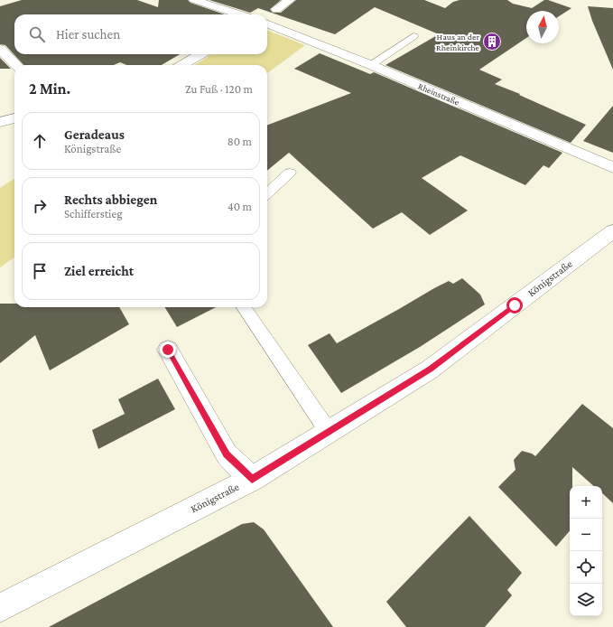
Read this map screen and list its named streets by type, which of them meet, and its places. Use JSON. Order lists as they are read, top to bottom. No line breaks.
{"streets":{"street":["Rheinstraße","Königstraße"]},"places":{"building":["Haus an der Rheinkirche"]},"north":"top","page":{"search":"Hier suchen","heading":["2 Min.","Zu Fuß · 120 m"],"list":[["Geradeaus","Königstraße","80 m"],["Rechts abbiegen","Schifferstieg","40 m"],"Ziel erreicht"],"map_buttons":["+","−"]}}
